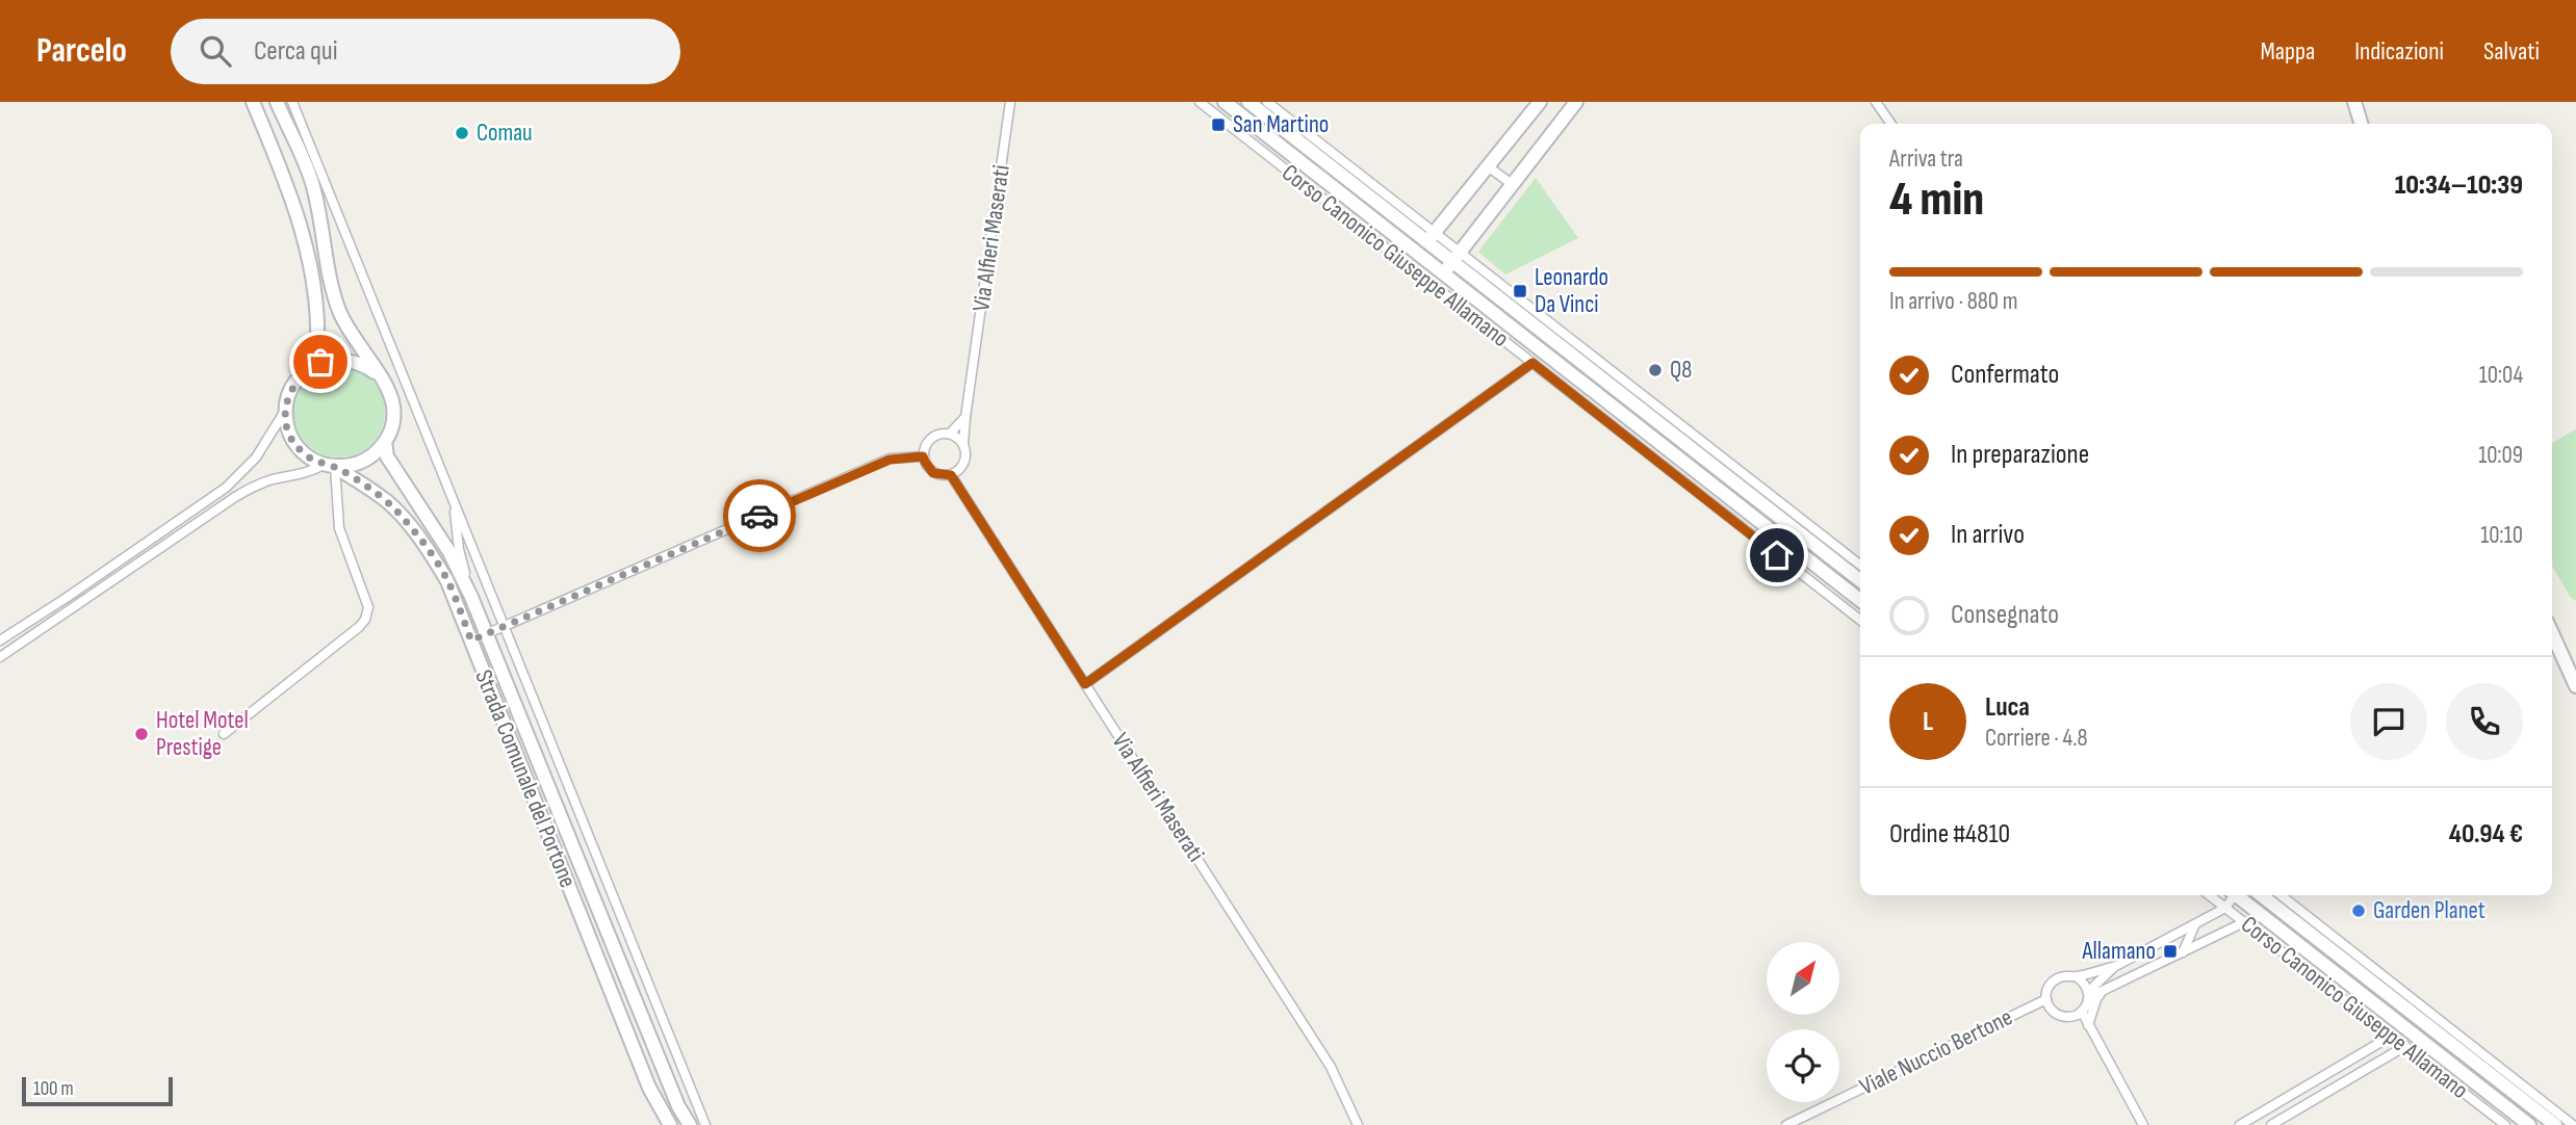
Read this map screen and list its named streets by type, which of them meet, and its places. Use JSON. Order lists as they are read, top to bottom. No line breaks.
{"streets":{"street":["Via Alfieri Maserati","Corso Canonico Giuseppe Allamano","Strada Comunale del Portone","Viale Nuccio Bertone"]},"crossings":[["Corso Canonico Giuseppe Allamano","Viale Nuccio Bertone"]],"places":{"transit":["San Martino","Leonardo Da Vinci","Allamano"],"other":["Comau","Q8","Hotel Motel Prestige","Garden Planet"]},"scale_bar":"100 m","north":"top right","page":{"header":"Parcelo","search":"Cerca qui","nav":["Mappa","Indicazioni","Salvati"],"heading":["4 min","Arriva tra","10:34–10:39"],"panel":["Luca","Corriere · 4.8","Ordine #4810","40.94 €"],"bar":"In arrivo · 880 m","list":[["Confermato","10:04"],["In preparazione","10:09"],["In arrivo","10:10"],"Consegnato"],"round":"L","scale":"100 m"}}
